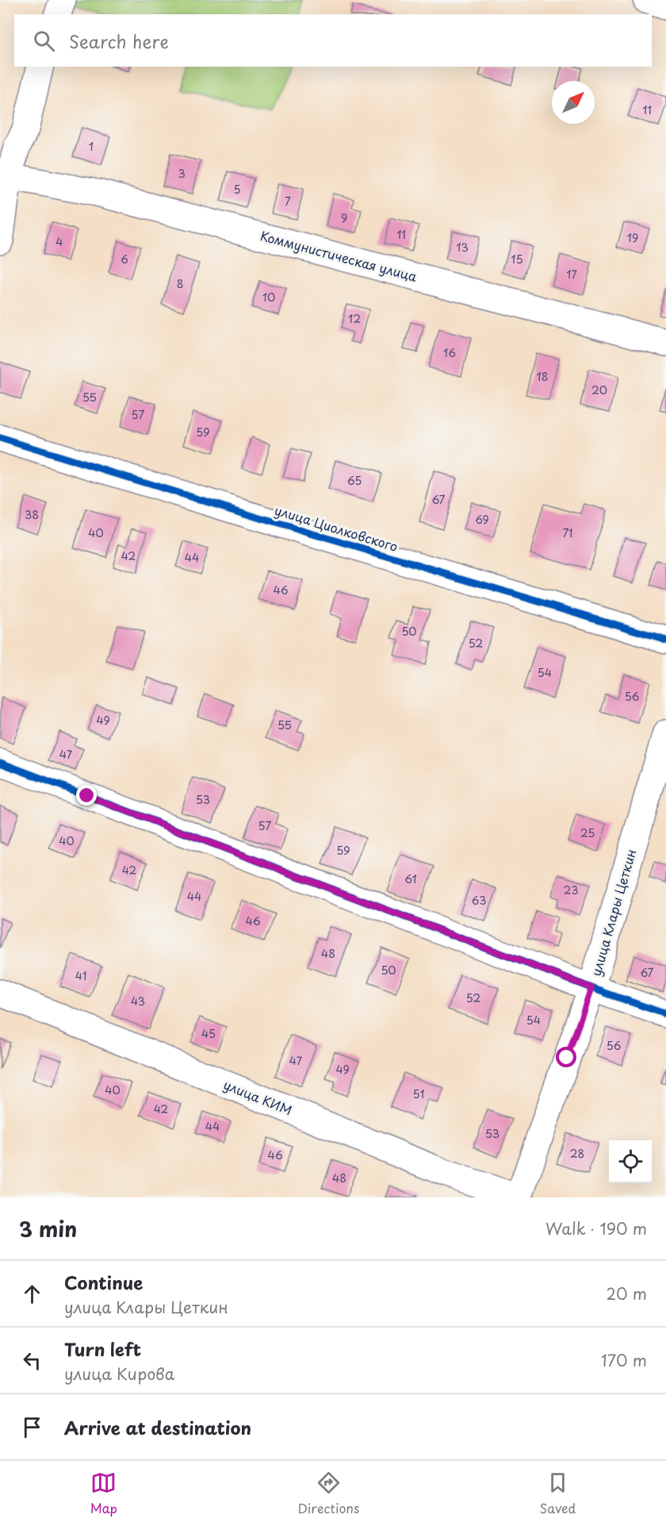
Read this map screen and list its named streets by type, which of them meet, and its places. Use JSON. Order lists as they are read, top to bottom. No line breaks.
{"streets":{"street":["Коммунистическая улица","улица Циолковского","улица Клары Цеткин","улица КИМ"]},"crossings":[["улица Клары Цеткин","улица КИМ"]],"house_numbers":["11","1","3","5","7","9","11","19","4","13","6","15","17","8","10","12","16","18","20","55","57","59","65","67","38","69","40","71","42","44","46","50","52","54","56","49","55","47","53","57","25","40","59","42","61","23","44","63","46","48","50","67","41","52","43","54","45","56","47","49","40","51","42","44","53","28","46","48"],"north":"top right","page":{"search":"Search here","heading":["3 min","Walk · 190 m"],"list":[["Continue","улица Клары Цеткин","20 m"],["Turn left","улица Кирова","170 m"],"Arrive at destination"],"nav":["Map","Directions","Saved"]}}
